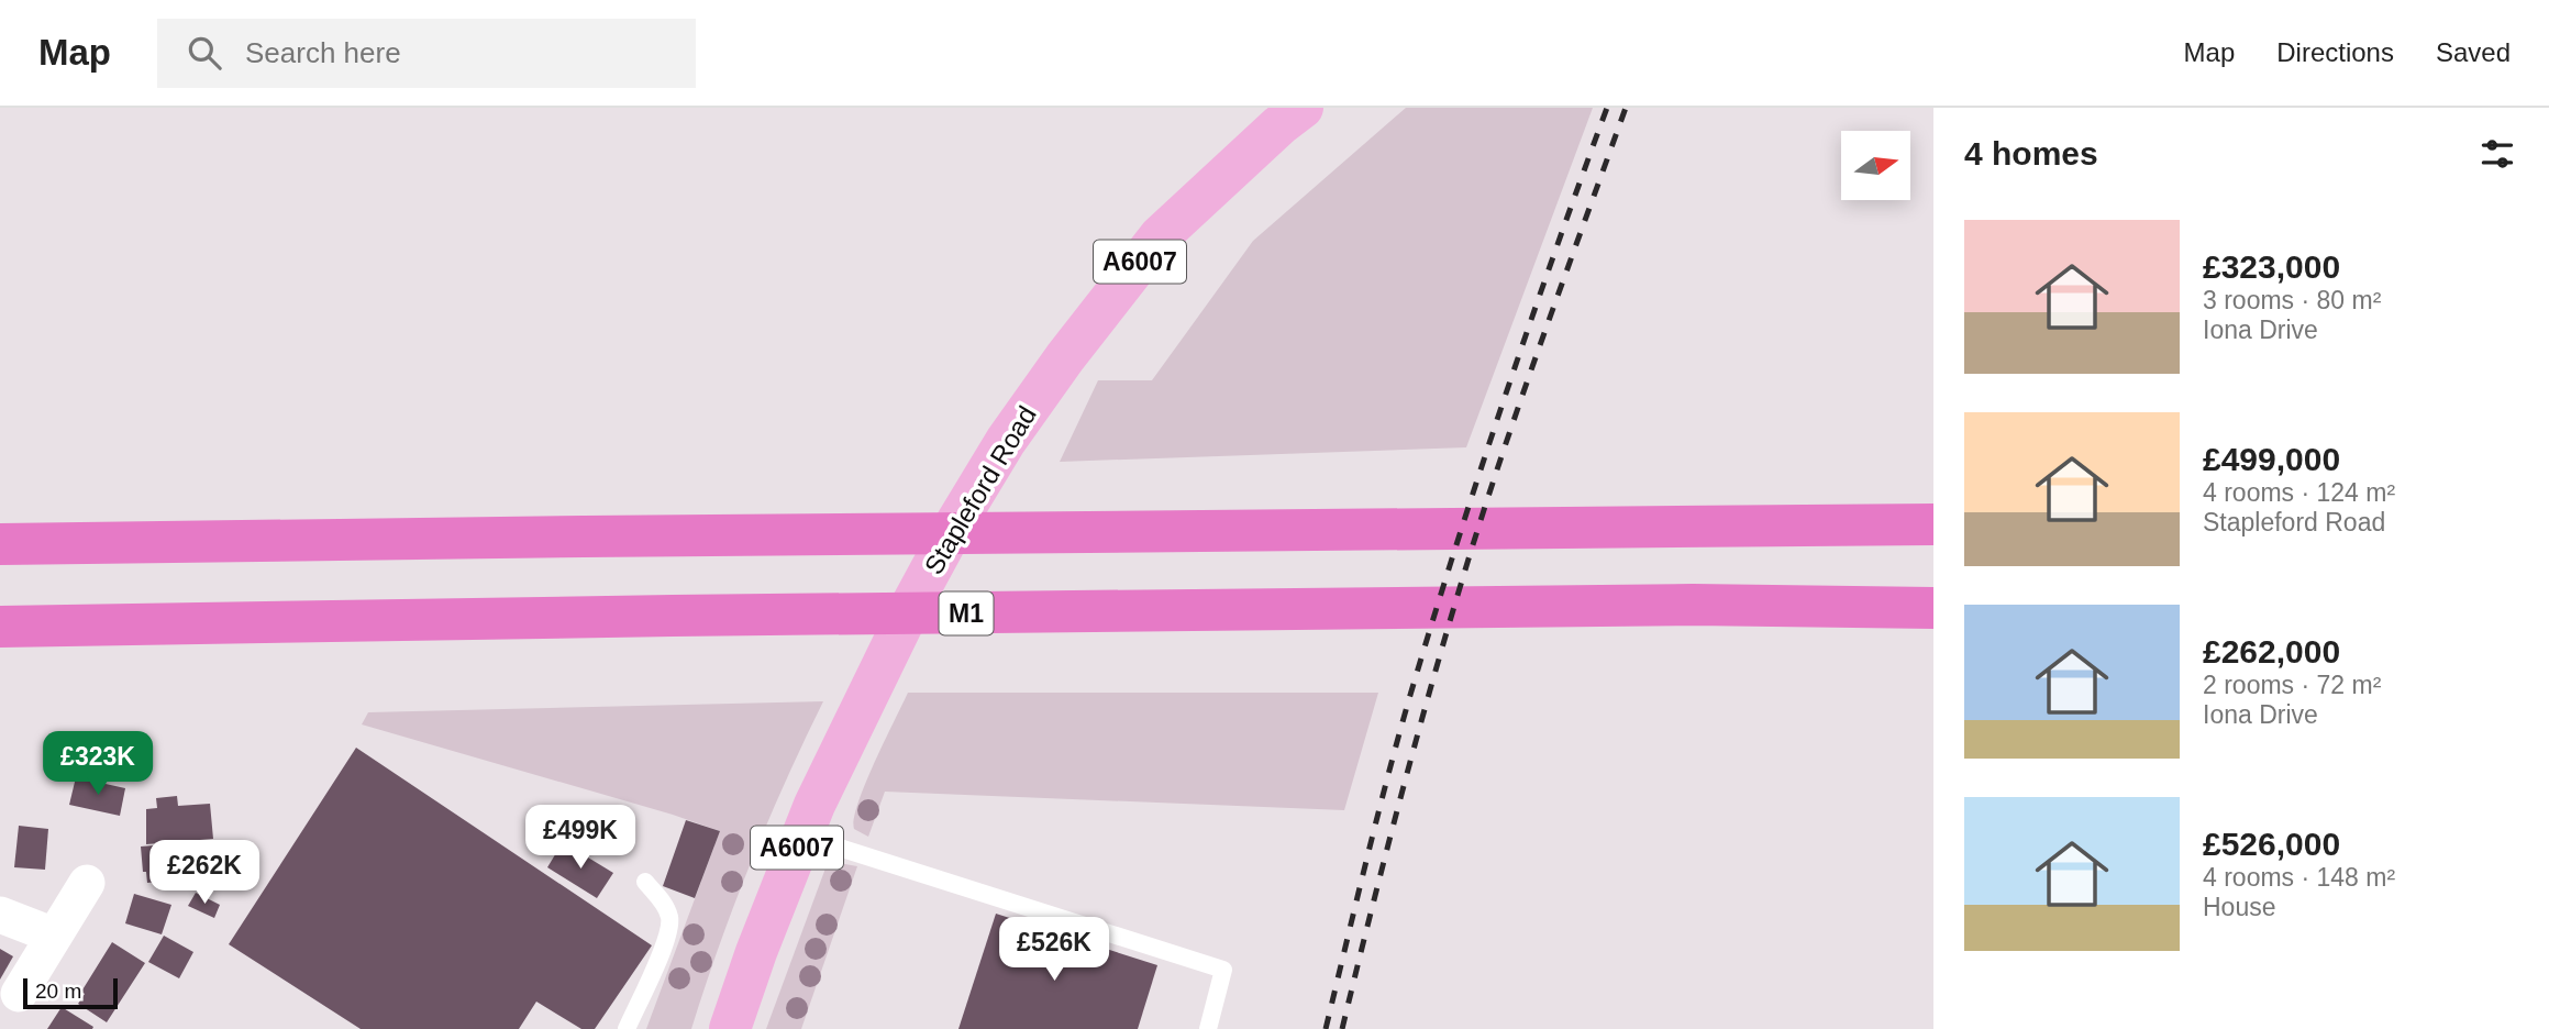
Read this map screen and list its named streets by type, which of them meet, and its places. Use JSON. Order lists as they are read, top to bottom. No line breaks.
{"streets":{"highway":["M1"],"main road":["A6007","Stapleford Road"]},"scale_bar":"20 m","north":"right","page":{"header":"Map","search":"Search here","nav":["Map","Directions","Saved"],"heading":"4 homes","list":[{"name":"£323,000","note":"3 rooms · 80 m² · Iona Drive"},{"name":"£499,000","note":"4 rooms · 124 m² · Stapleford Road"},{"name":"£262,000","note":"2 rooms · 72 m² · Iona Drive"},{"name":"£526,000","note":"4 rooms · 148 m² · House"}],"price":["£323K","£499K","£262K","£526K"],"scale":"20 m"}}
